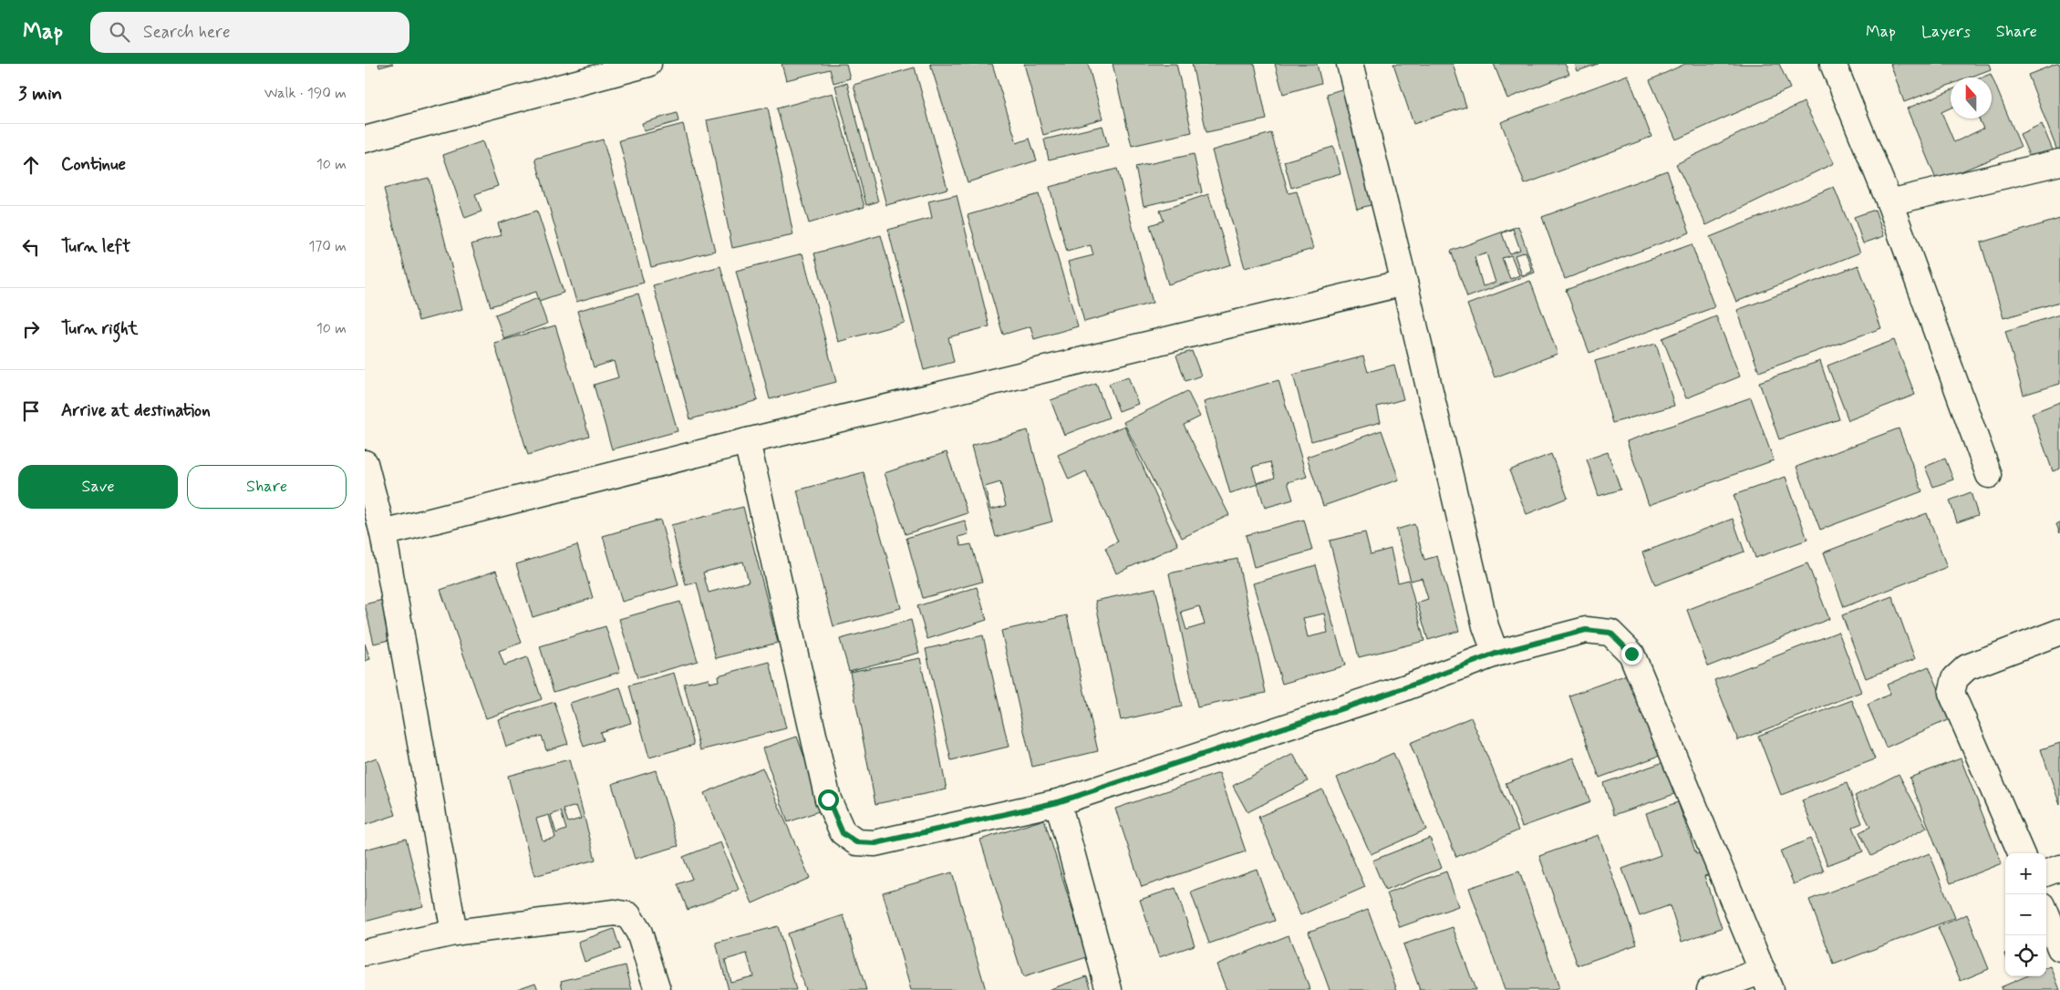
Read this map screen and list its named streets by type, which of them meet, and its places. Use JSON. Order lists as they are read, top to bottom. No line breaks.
{"north":"top","page":{"header":"Map","search":"Search here","nav":["Map","Layers","Share"],"heading":["3 min","Walk · 190 m"],"list":[["Continue","10 m"],["Turn left","170 m"],["Turn right","10 m"],"Arrive at destination"],"buttons":["Save","Share"],"map_buttons":["+","−"]}}
